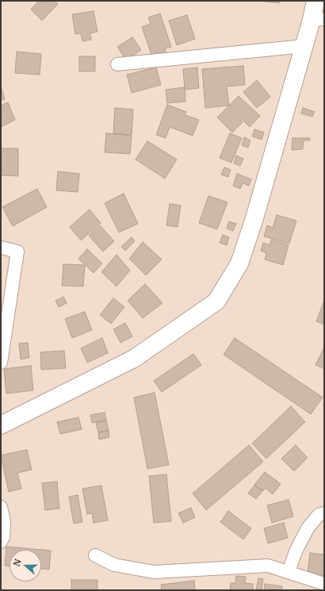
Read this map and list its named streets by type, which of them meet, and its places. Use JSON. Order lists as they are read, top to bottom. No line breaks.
{"north":"left"}
